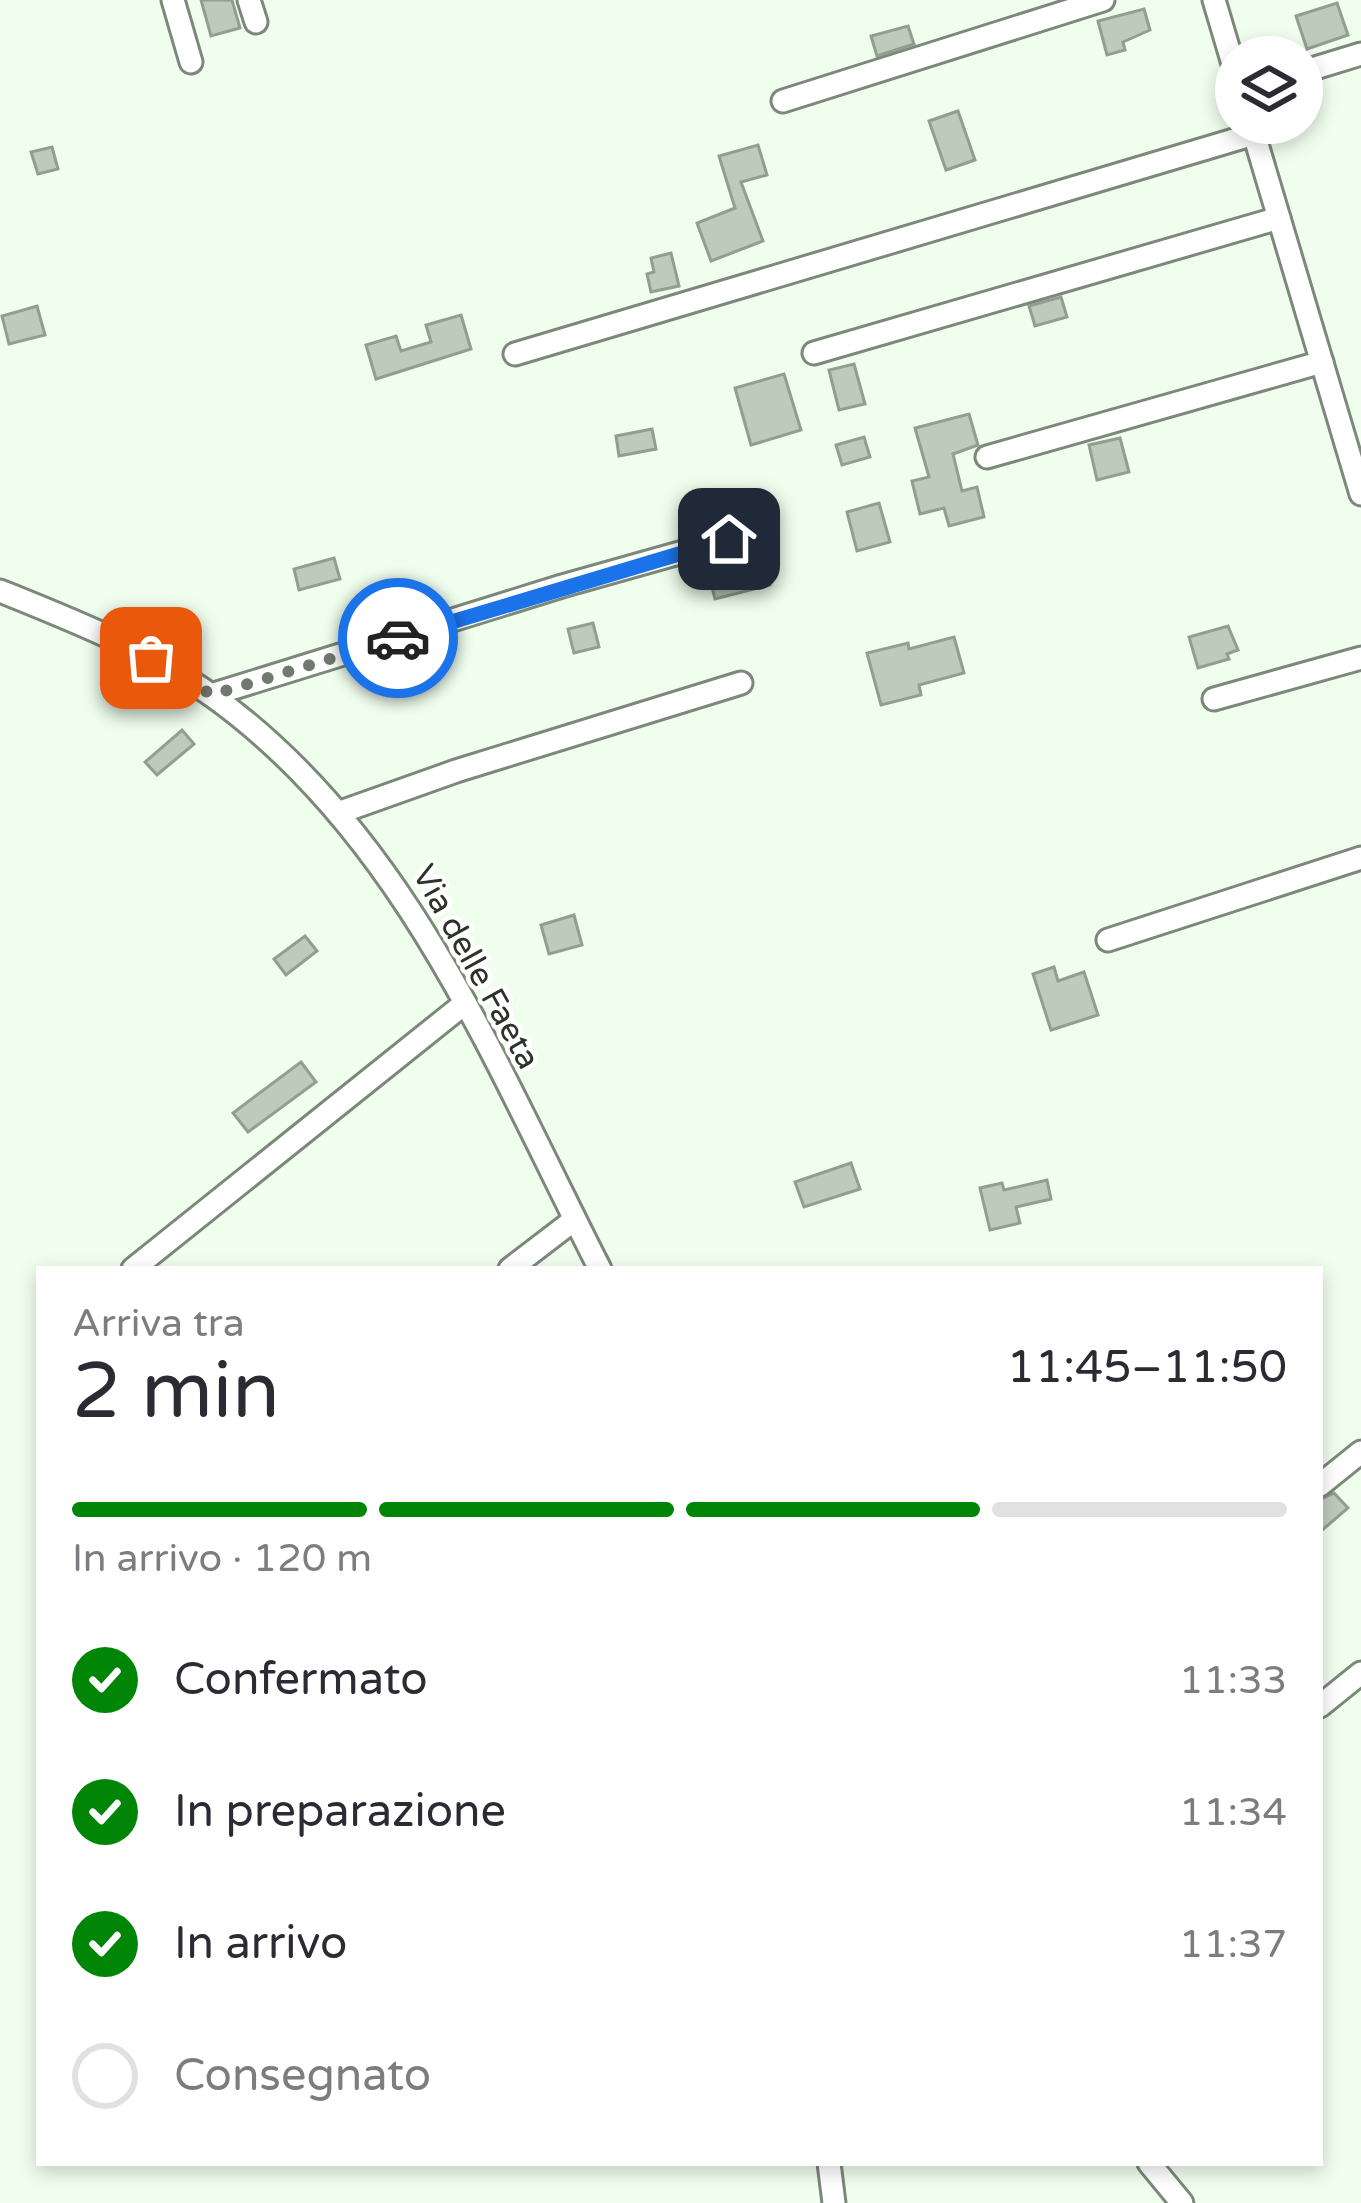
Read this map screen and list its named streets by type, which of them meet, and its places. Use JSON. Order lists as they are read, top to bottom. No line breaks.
{"streets":{"street":["Via delle Faeta"]},"page":{"heading":["2 min","Arriva tra","11:45–11:50"],"bar":"In arrivo · 120 m","list":[["Confermato","11:33"],["In preparazione","11:34"],["In arrivo","11:37"],"Consegnato"]}}
